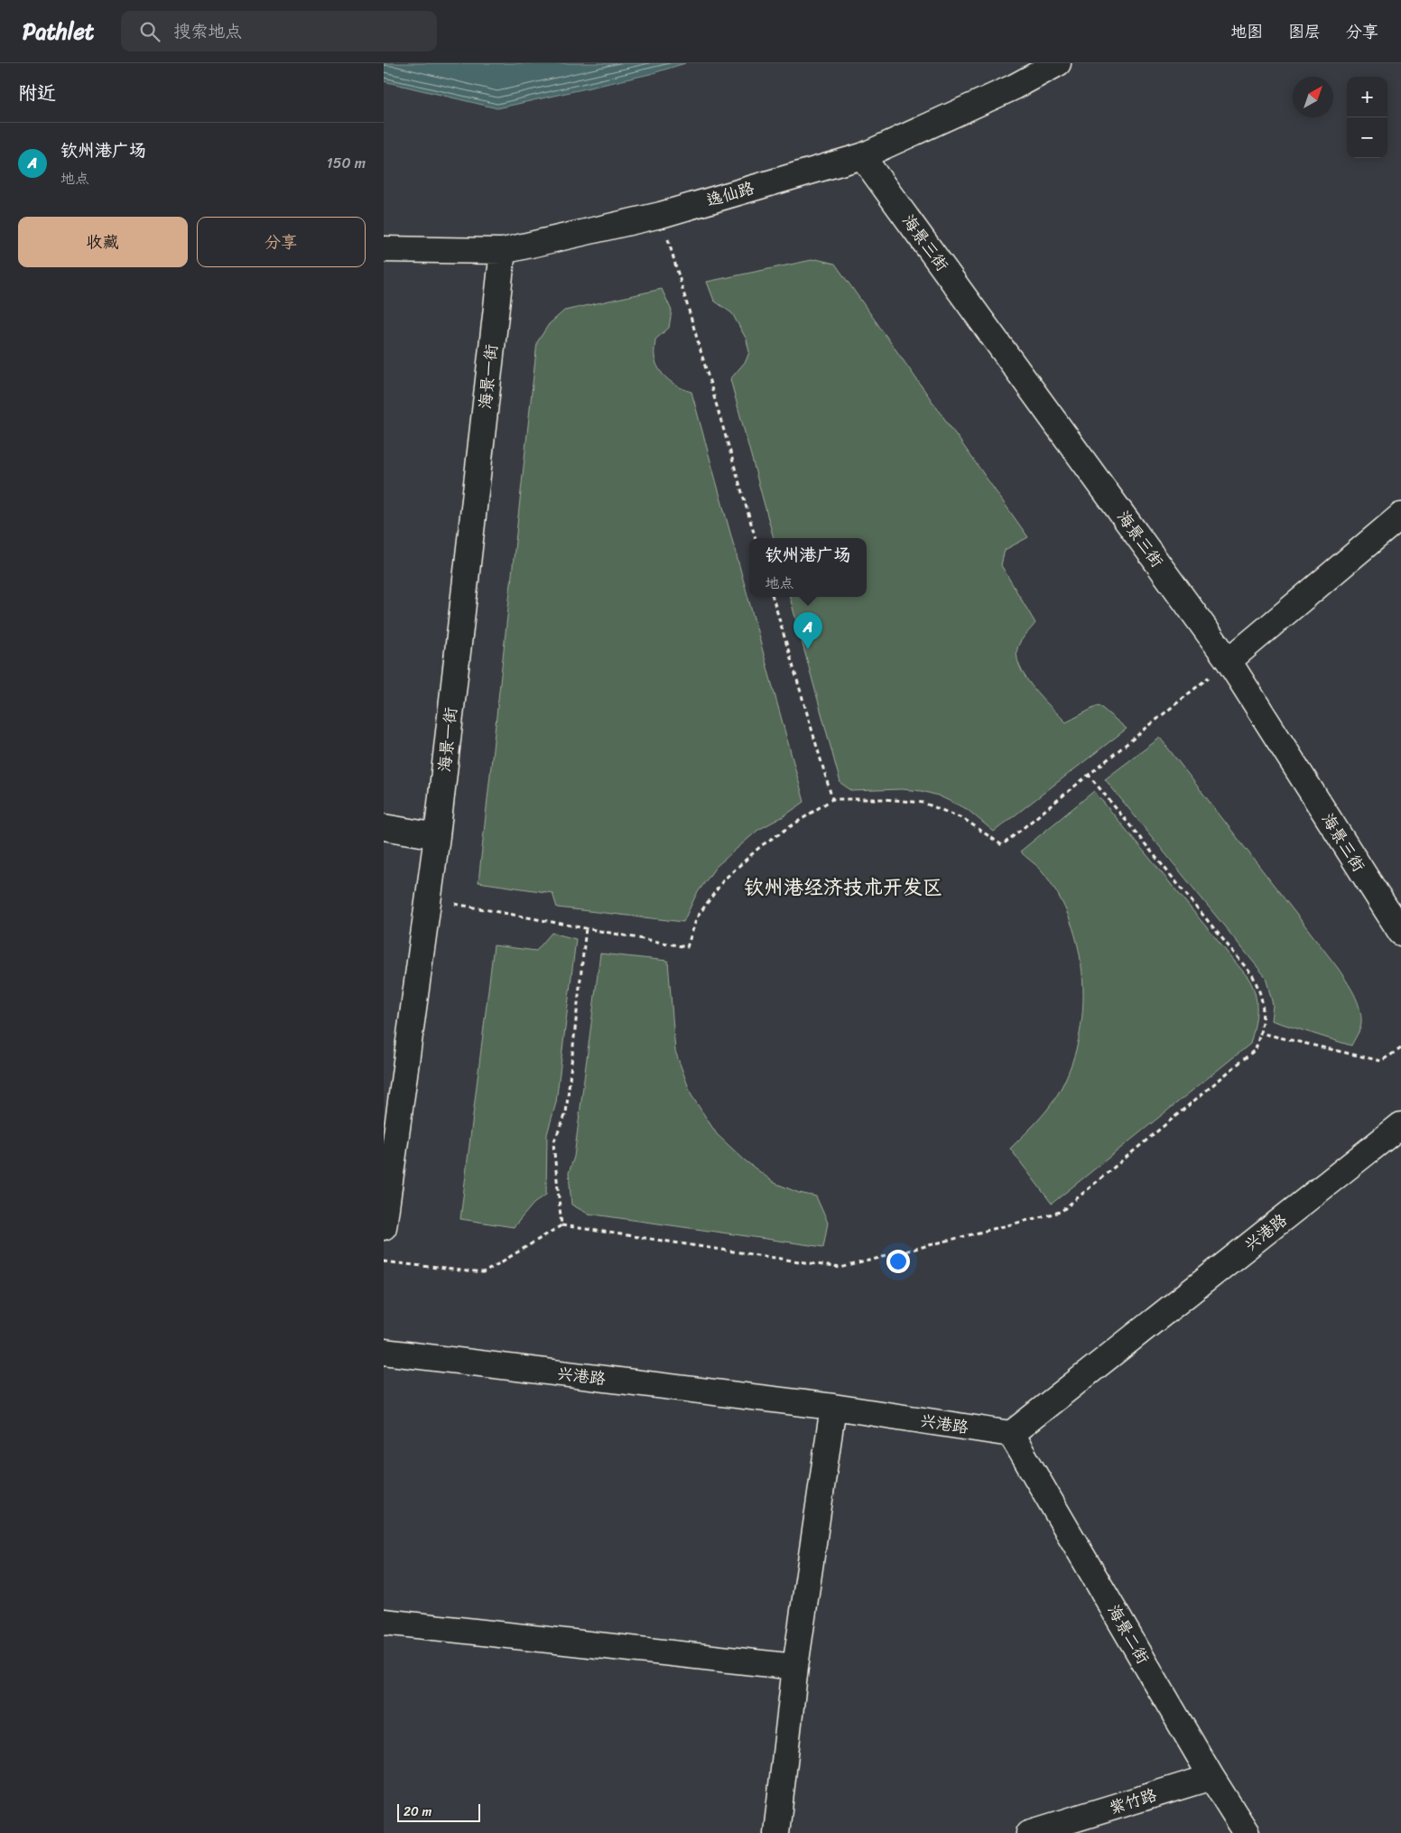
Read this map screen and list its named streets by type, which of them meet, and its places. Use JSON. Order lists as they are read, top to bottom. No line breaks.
{"streets":{"street":["逸仙路","海景三街","海景一街","兴港路","海景二街","紫竹路"]},"crossings":[["逸仙路","海景三街"],["逸仙路","海景一街"],["兴港路","海景二街"],["海景二街","紫竹路"]],"districts":["钦州港经济技术开发区"],"scale_bar":"20 m","north":"top right","page":{"header":"Pathlet","search":"搜索地点","nav":["地图","图层","分享"],"heading":"附近","map_buttons":["+","−"],"list":[{"mark":"A","name":"钦州港广场","note":"地点","value":"150 m"}],"buttons":["收藏","分享"],"popup":["钦州港广场","地点"],"pins":"A","scale":"20 m"}}
